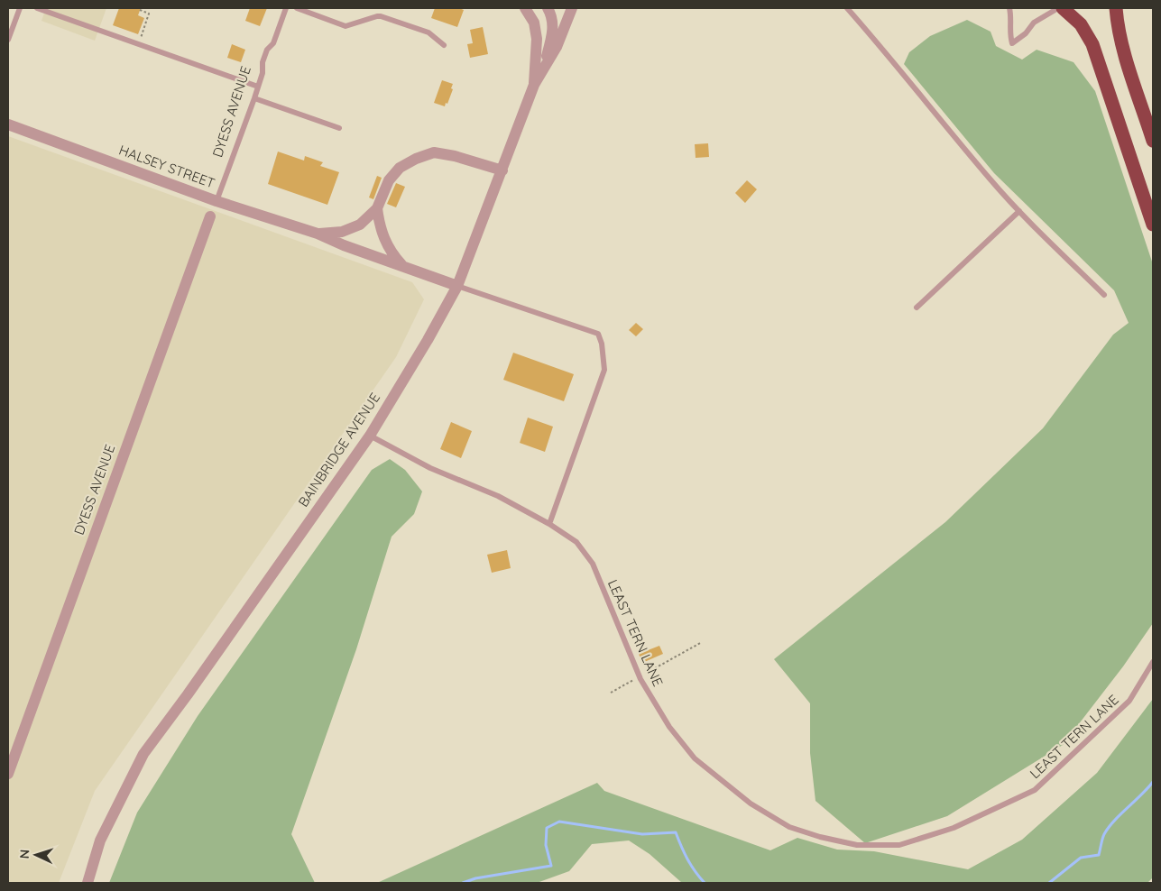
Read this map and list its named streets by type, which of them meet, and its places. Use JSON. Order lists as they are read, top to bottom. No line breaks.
{"streets":{"street":["DYESS AVENUE","HALSEY STREET","BAINBRIDGE AVENUE"],"lane":["LEAST TERN LANE"]},"crossings":[["DYESS AVENUE","HALSEY STREET"],["HALSEY STREET","BAINBRIDGE AVENUE"],["BAINBRIDGE AVENUE","LEAST TERN LANE"]],"north":"left"}
